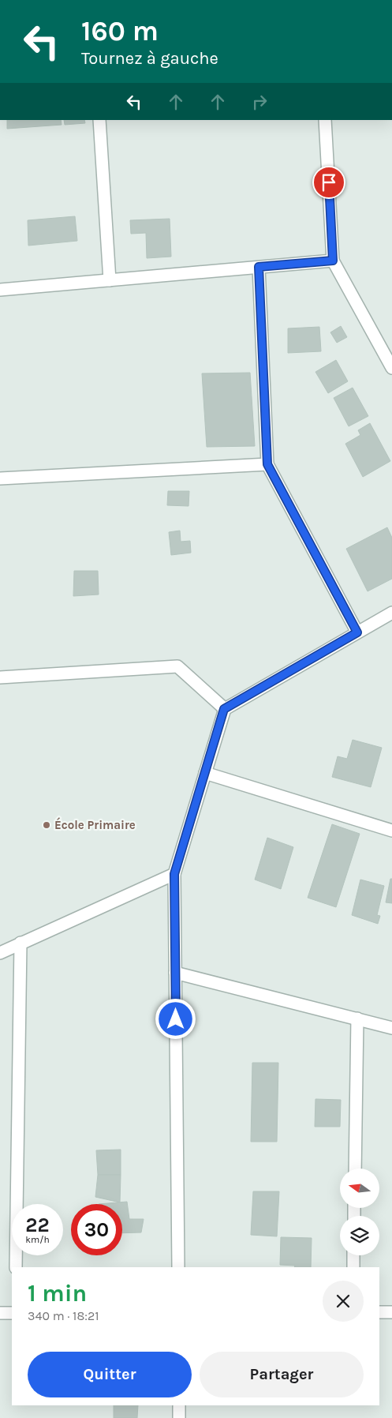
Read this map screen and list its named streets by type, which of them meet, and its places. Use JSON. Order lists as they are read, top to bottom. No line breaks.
{"places":["École Primaire"],"north":"left","page":{"turn":["160 m","Tournez à gauche"],"speed":"22 km/h","limit":"30","heading":["1 min","340 m · 18:21"],"buttons":["Quitter","Partager"]}}
